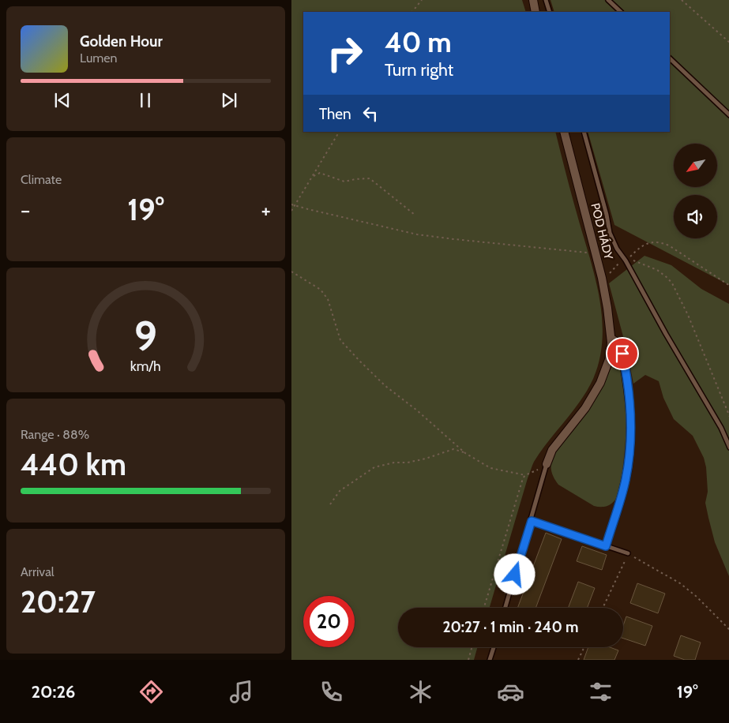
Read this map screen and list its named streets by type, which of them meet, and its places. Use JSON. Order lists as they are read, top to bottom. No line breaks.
{"streets":{"street":["POD HÁDY"]},"north":"bottom left","page":{"turn":["40 m","Turn right"],"song":["Golden Hour","Lumen"],"then":"Then","tile":["Climate",["Range · 88%","440 km"],["Arrival","20:27"]],"heat":["−","19°","+"],"limit":"20","trip":"20:27 · 1 min · 240 m","tabs":["20:26","19°"],"gauge":["9","km/h"]}}
